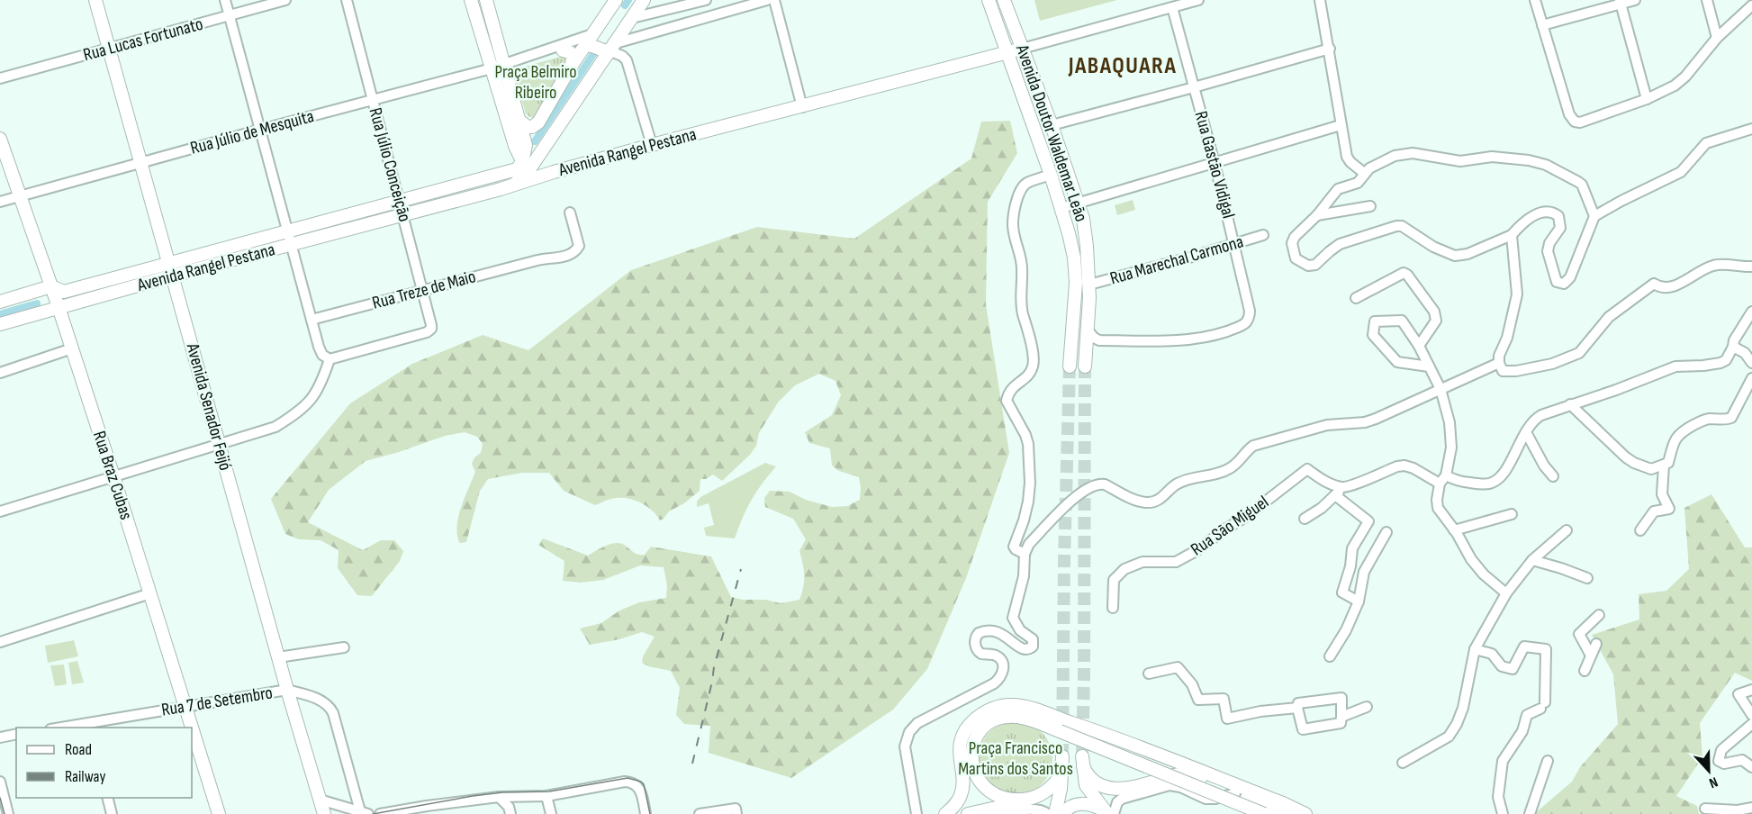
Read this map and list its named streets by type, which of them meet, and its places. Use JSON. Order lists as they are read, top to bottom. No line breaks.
{"streets":{"main road":["Avenida Doutor Waldemar Leão","Avenida Rangel Pestana","Avenida Senador Feijó","Rua Braz Cubas"],"street":["Rua Lucas Fortunato","Rua Júlio de Mesquita","Rua Júlio Conceição","Rua Gastão Vidigal","Rua Marechal Carmona","Rua Treze de Maio","Rua São Miguel","Rua 7 de Setembro"]},"crossings":[["Rua Lucas Fortunato","Avenida Senador Feijó"],["Rua Júlio de Mesquita","Rua Júlio Conceição"],["Rua Júlio de Mesquita","Avenida Senador Feijó"],["Rua Júlio de Mesquita","Rua Braz Cubas"],["Avenida Doutor Waldemar Leão","Avenida Rangel Pestana"],["Avenida Doutor Waldemar Leão","Rua Gastão Vidigal"],["Avenida Doutor Waldemar Leão","Rua Marechal Carmona"],["Avenida Rangel Pestana","Rua Júlio Conceição"],["Avenida Rangel Pestana","Rua Gastão Vidigal"],["Avenida Rangel Pestana","Avenida Senador Feijó"],["Avenida Rangel Pestana","Rua Braz Cubas"],["Rua Júlio Conceição","Rua Treze de Maio"],["Rua Gastão Vidigal","Rua Marechal Carmona"],["Avenida Senador Feijó","Rua 7 de Setembro"],["Rua Braz Cubas","Rua 7 de Setembro"]],"districts":["JABAQUARA"],"parks":["Praça Belmiro Ribeiro","Praça Francisco Martins dos Santos"],"legend":["Road","Railway"],"north":"bottom"}
